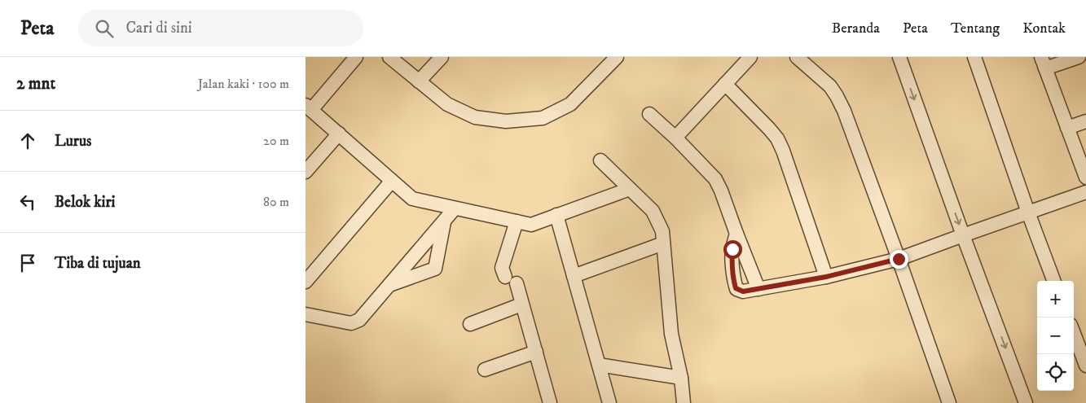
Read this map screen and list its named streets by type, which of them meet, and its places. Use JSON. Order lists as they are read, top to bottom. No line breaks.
{"page":{"header":"Peta","search":"Cari di sini","nav":["Beranda","Peta","Tentang","Kontak"],"heading":["2 mnt","Jalan kaki · 100 m"],"list":[["Lurus","20 m"],["Belok kiri","80 m"],"Tiba di tujuan"],"map_buttons":["+","−"]}}
